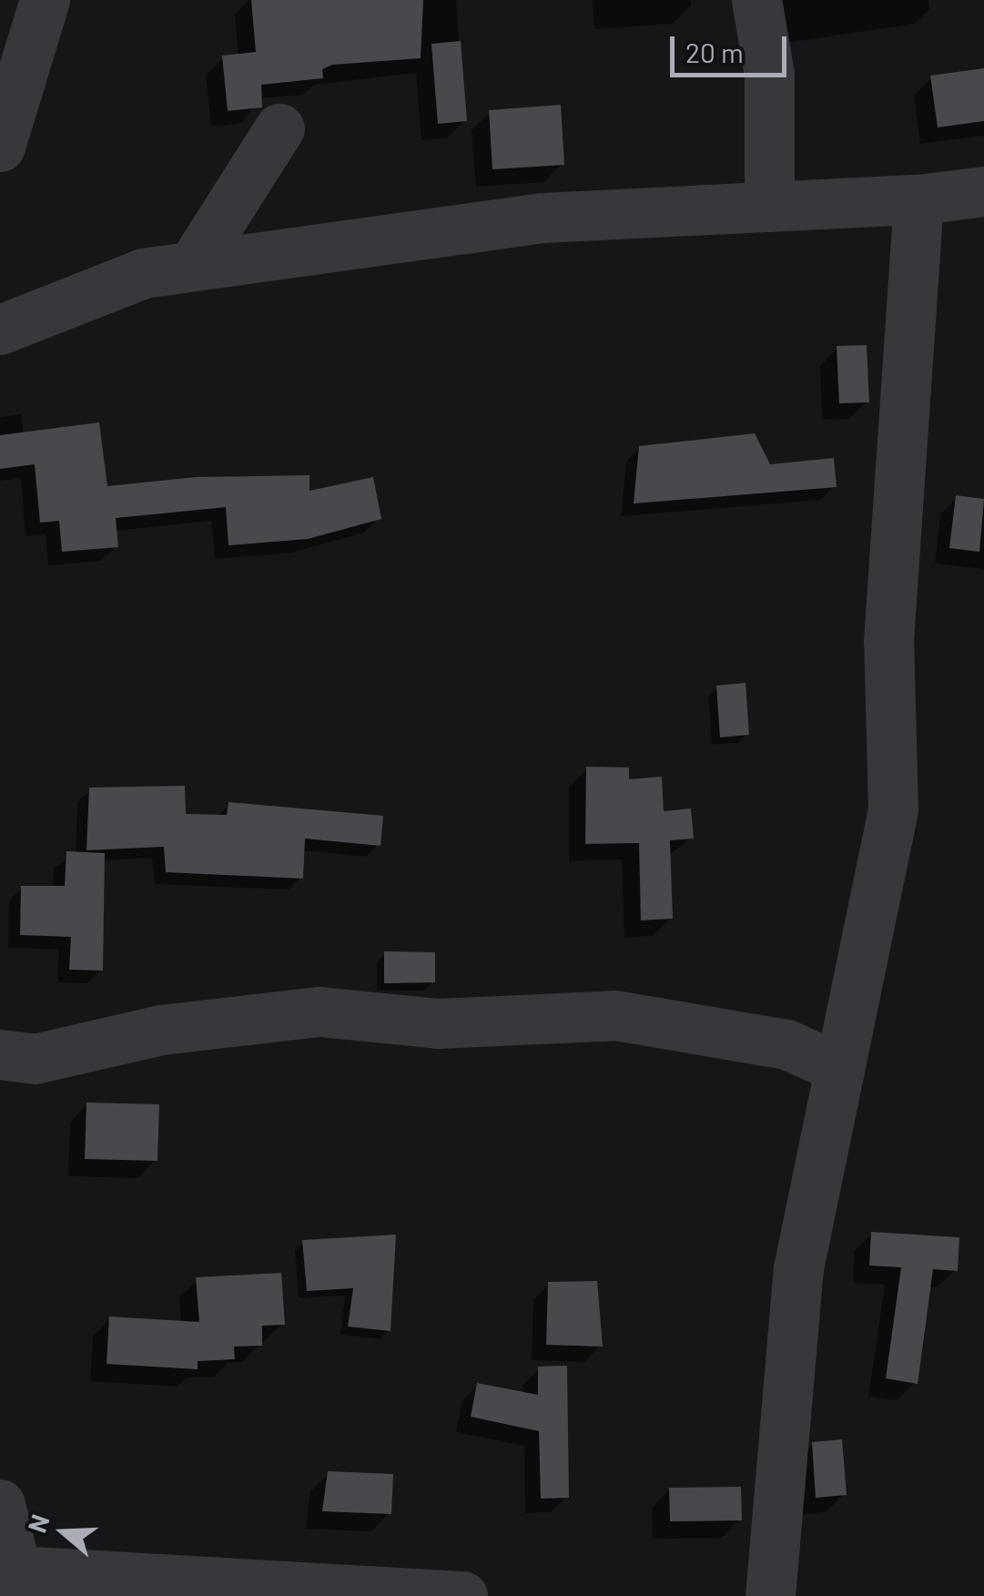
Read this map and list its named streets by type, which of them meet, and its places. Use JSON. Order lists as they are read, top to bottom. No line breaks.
{"scale_bar":"20 m","north":"left"}
